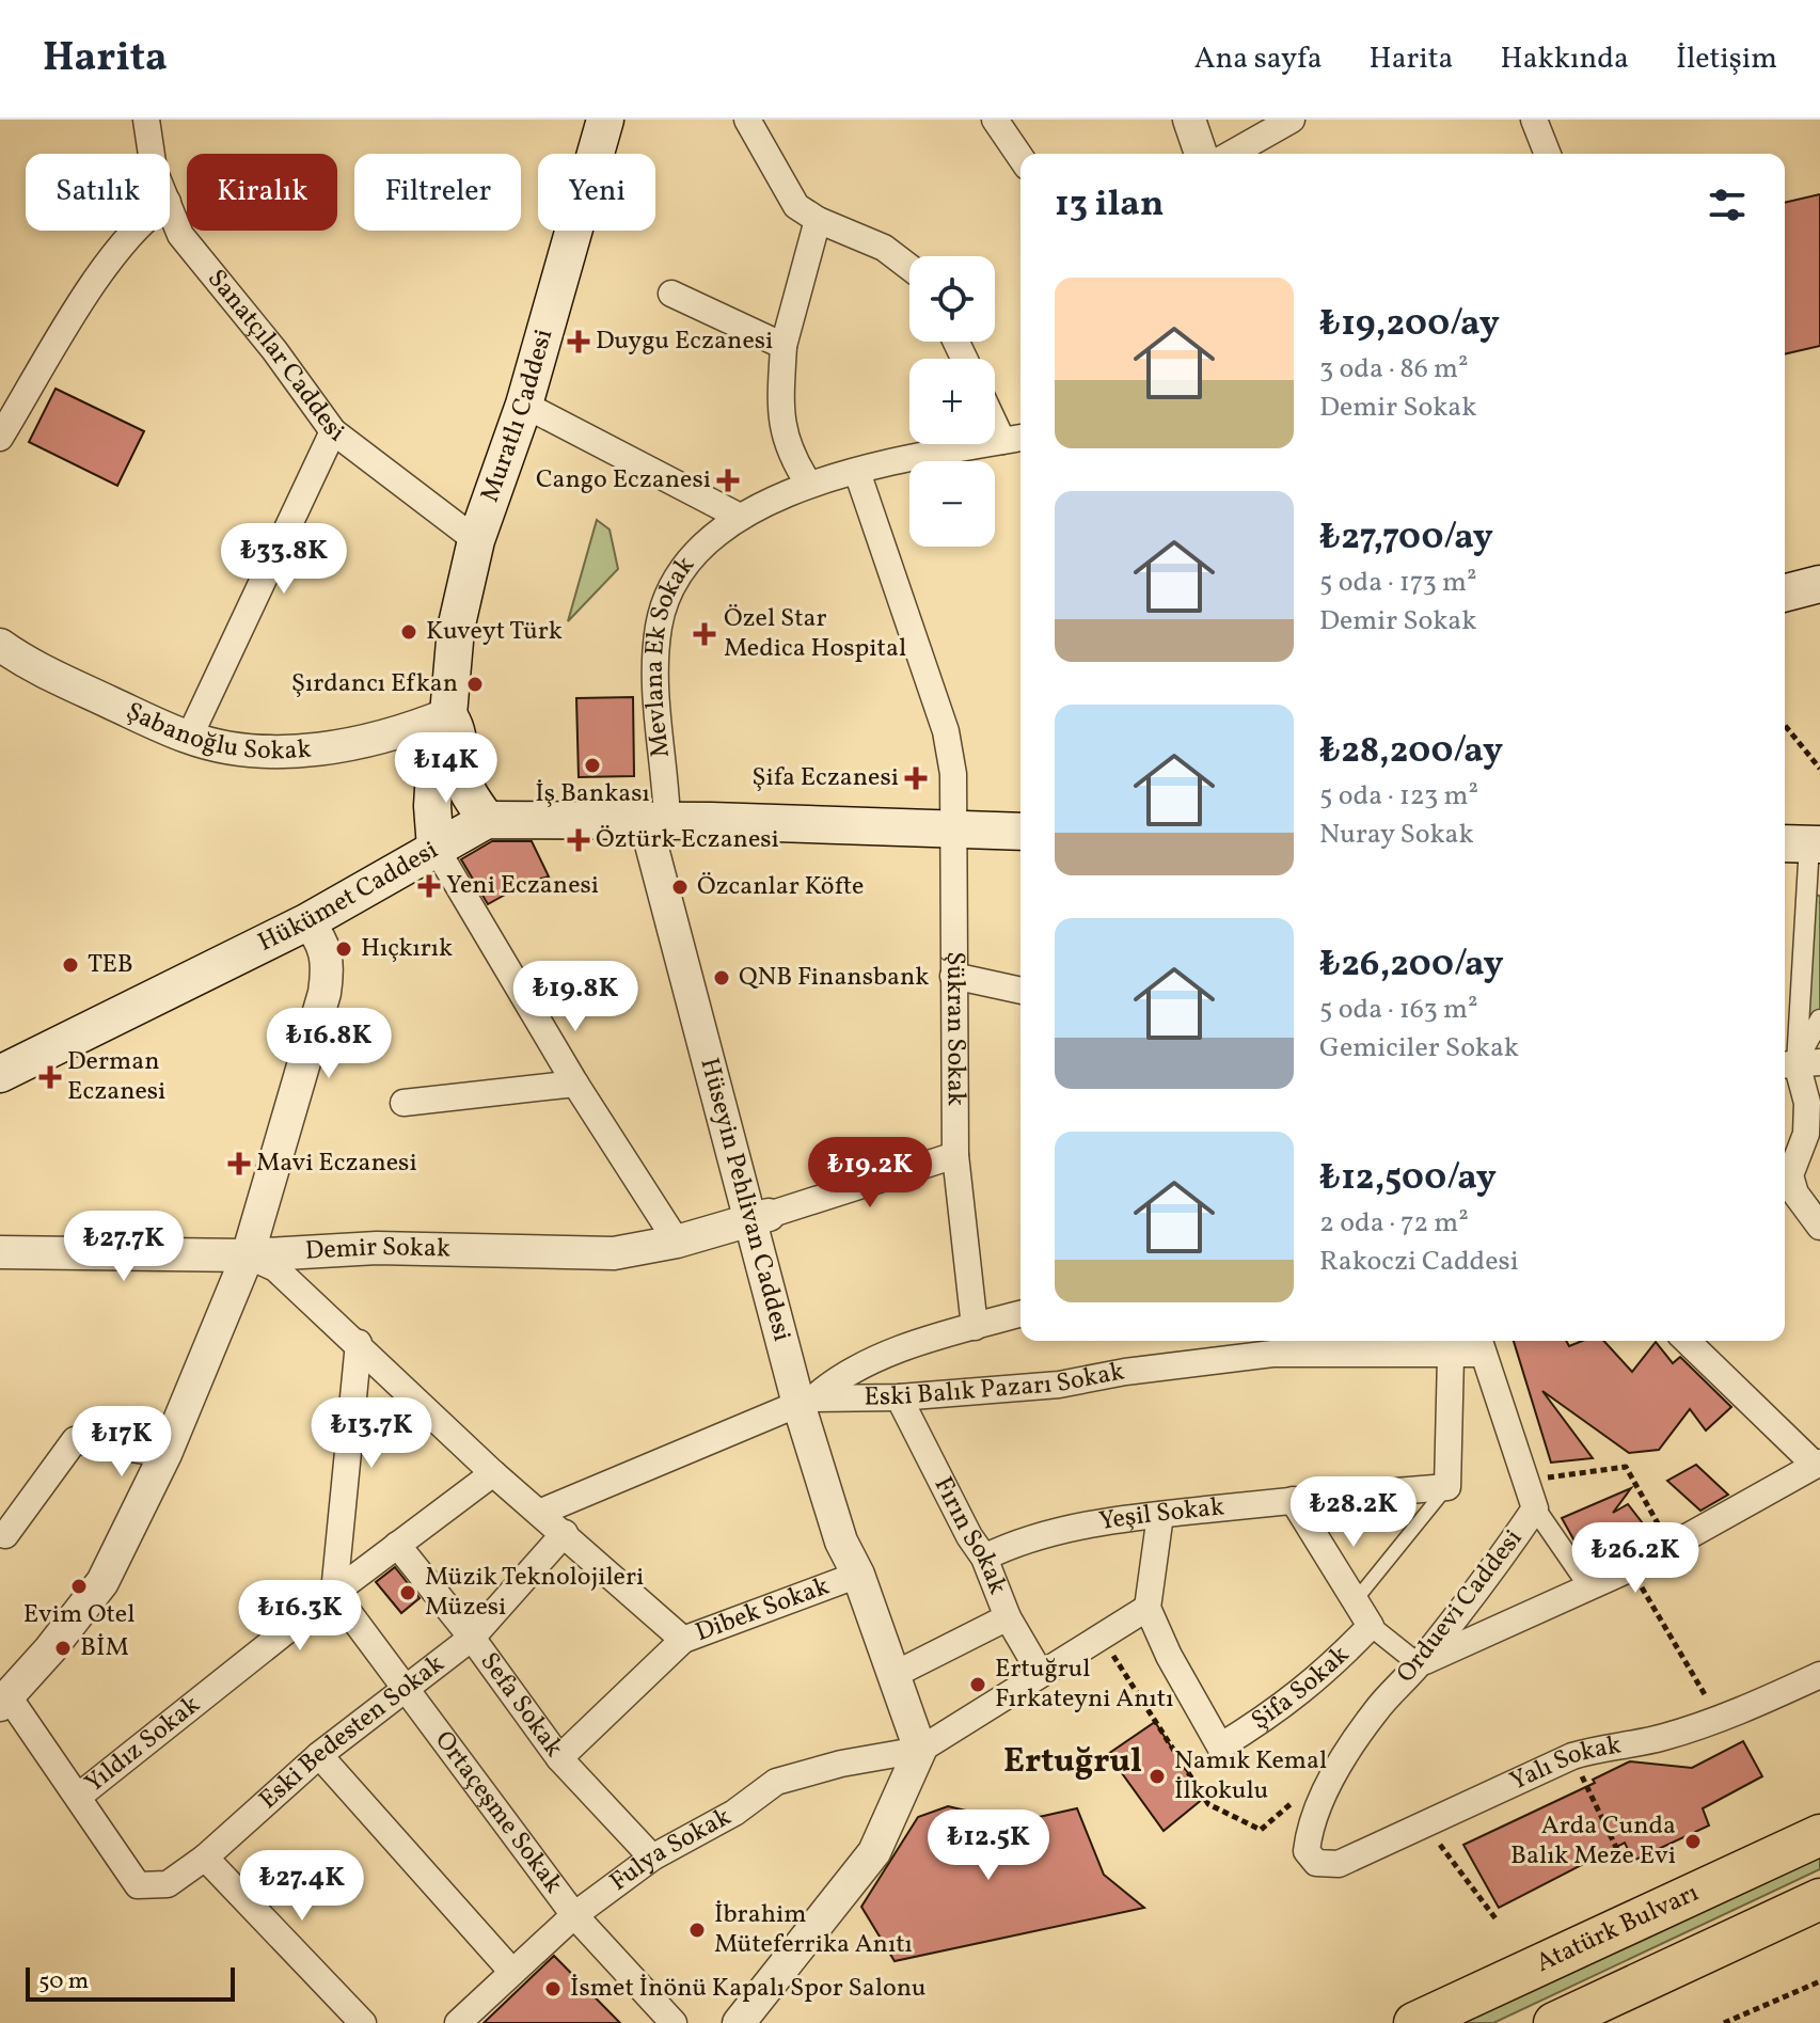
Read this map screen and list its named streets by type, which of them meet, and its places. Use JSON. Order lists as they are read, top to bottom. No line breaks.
{"streets":{"main road":["Muratlı Caddesi","Hükümet Caddesi","Atatürk Bulvarı"],"street":["Sanatçılar Caddesi","Mevlana Ek Sokak","Şabanoğlu Sokak","Şükran Sokak","Hüseyin Pehlivan Caddesi","Demir Sokak","Eski Balık Pazarı Sokak","Yeşil Sokak","Fırın Sokak","Orduevi Caddesi","Dibek Sokak","Şifa Sokak","Sefa Sokak","Eski Bedesten Sokak","Yıldız Sokak","Yalı Sokak","Ortaçeşme Sokak","Fulya Sokak"]},"crossings":[["Sanatçılar Caddesi","Muratlı Caddesi"],["Muratlı Caddesi","Şabanoğlu Sokak"],["Muratlı Caddesi","Hükümet Caddesi"],["Mevlana Ek Sokak","Hükümet Caddesi"],["Mevlana Ek Sokak","Şükran Sokak"],["Mevlana Ek Sokak","Hüseyin Pehlivan Caddesi"],["Hükümet Caddesi","Şükran Sokak"],["Hükümet Caddesi","Hüseyin Pehlivan Caddesi"],["Şükran Sokak","Demir Sokak"],["Hüseyin Pehlivan Caddesi","Demir Sokak"],["Hüseyin Pehlivan Caddesi","Eski Balık Pazarı Sokak"],["Hüseyin Pehlivan Caddesi","Dibek Sokak"],["Hüseyin Pehlivan Caddesi","Fulya Sokak"],["Eski Balık Pazarı Sokak","Fırın Sokak"],["Eski Balık Pazarı Sokak","Orduevi Caddesi"],["Yeşil Sokak","Fırın Sokak"],["Orduevi Caddesi","Yalı Sokak"],["Dibek Sokak","Sefa Sokak"],["Sefa Sokak","Eski Bedesten Sokak"],["Sefa Sokak","Yıldız Sokak"],["Sefa Sokak","Fulya Sokak"],["Eski Bedesten Sokak","Yıldız Sokak"],["Eski Bedesten Sokak","Ortaçeşme Sokak"],["Yıldız Sokak","Ortaçeşme Sokak"],["Ortaçeşme Sokak","Fulya Sokak"]],"districts":["Ertuğrul"],"places":{"health":["Duygu Eczanesi","Cango Eczanesi","Özel Star Medica Hospital","Şifa Eczanesi","Öztürk Eczanesi","Yeni Eczanesi","Derman Eczanesi","Mavi Eczanesi"],"other":["Kuveyt Türk","Şırdancı Efkan","İş Bankası","Özcanlar Köfte","Hıçkırık","TEB","QNB Finansbank","Evim Otel","Müzik Teknolojileri Müzesi","BİM","Ertuğrul Fırkateyni Anıtı","Namık Kemal İlkokulu","Arda Cunda Balık Meze Evi","İbrahim Müteferrika Anıtı","İsmet İnönü Kapalı Spor Salonu"]},"scale_bar":"50 m","page":{"header":"Harita","nav":["Ana sayfa","Harita","Hakkında","İletişim"],"chip":["Satılık","Kiralık","Filtreler","Yeni"],"heading":"13 ilan","map_buttons":["+","−"],"list":[{"name":"₺19,200/ay","note":"3 oda · 86 m² · Demir Sokak"},{"name":"₺27,700/ay","note":"5 oda · 173 m² · Demir Sokak"},{"name":"₺28,200/ay","note":"5 oda · 123 m² · Nuray Sokak"},{"name":"₺26,200/ay","note":"5 oda · 163 m² · Gemiciler Sokak"},{"name":"₺12,500/ay","note":"2 oda · 72 m² · Rakoczi Caddesi"}],"price":["₺33.8K","₺14K","₺19.8K","₺16.8K","₺19.2K","₺27.7K","₺13.7K","₺17K","₺28.2K","₺26.2K","₺16.3K","₺12.5K","₺27.4K"],"scale":"50 m"}}
